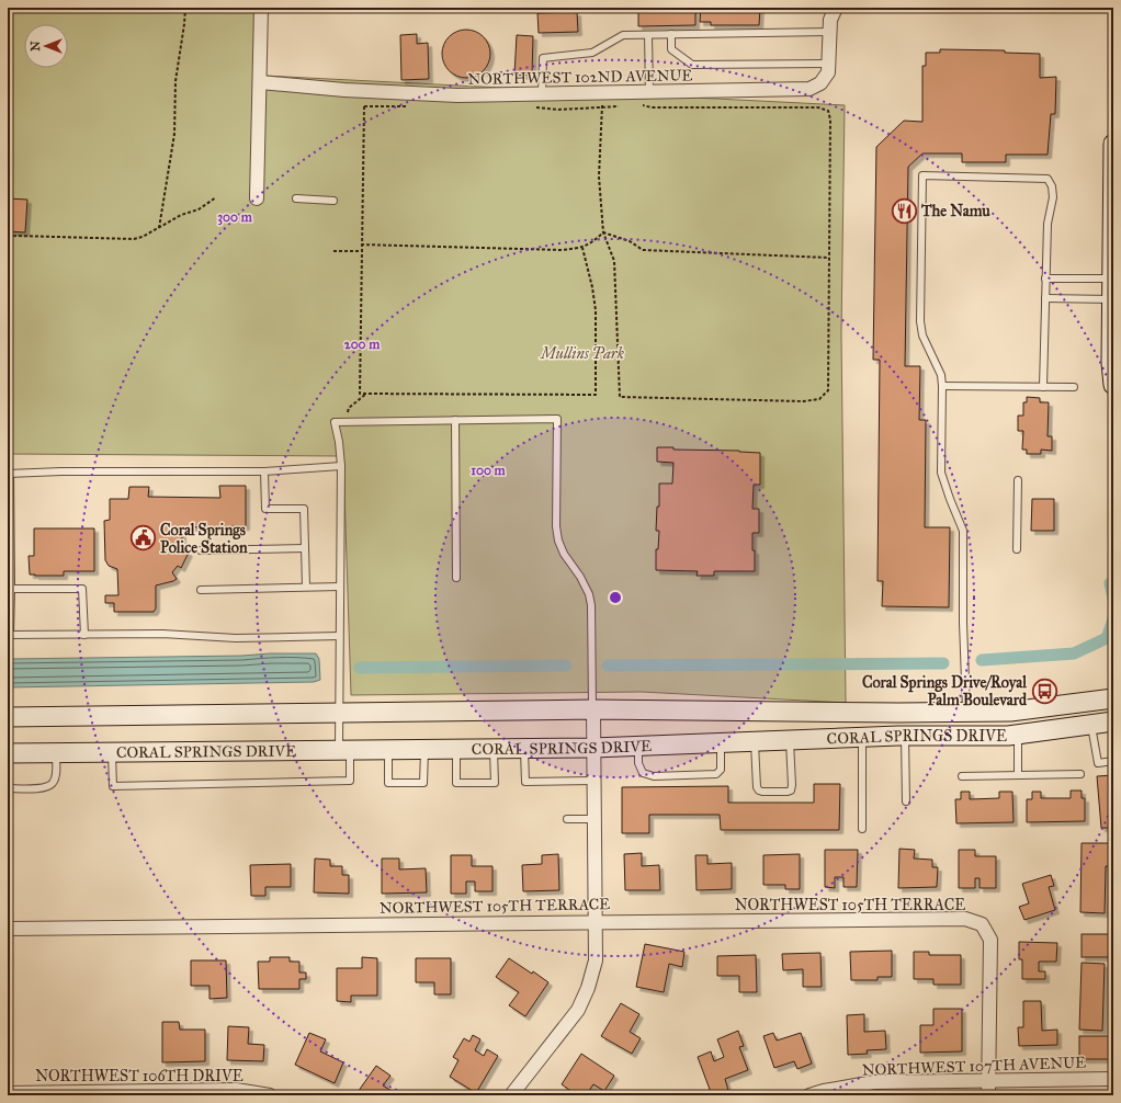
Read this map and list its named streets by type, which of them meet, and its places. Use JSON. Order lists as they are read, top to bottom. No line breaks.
{"streets":{"main road":["CORAL SPRINGS DRIVE"],"street":["NORTHWEST 102ND AVENUE","NORTHWEST 105TH TERRACE","NORTHWEST 107TH AVENUE","NORTHWEST 106TH DRIVE"]},"crossings":[["NORTHWEST 105TH TERRACE","NORTHWEST 107TH AVENUE"]],"parks":["Mullins Park"],"places":{"restaurant":["The Namu"],"public building":["Coral Springs Police Station"],"bus stop":["Coral Springs Drive/Royal Palm Boulevard"]},"north":"left","rings":["300 m","200 m","100 m"]}
